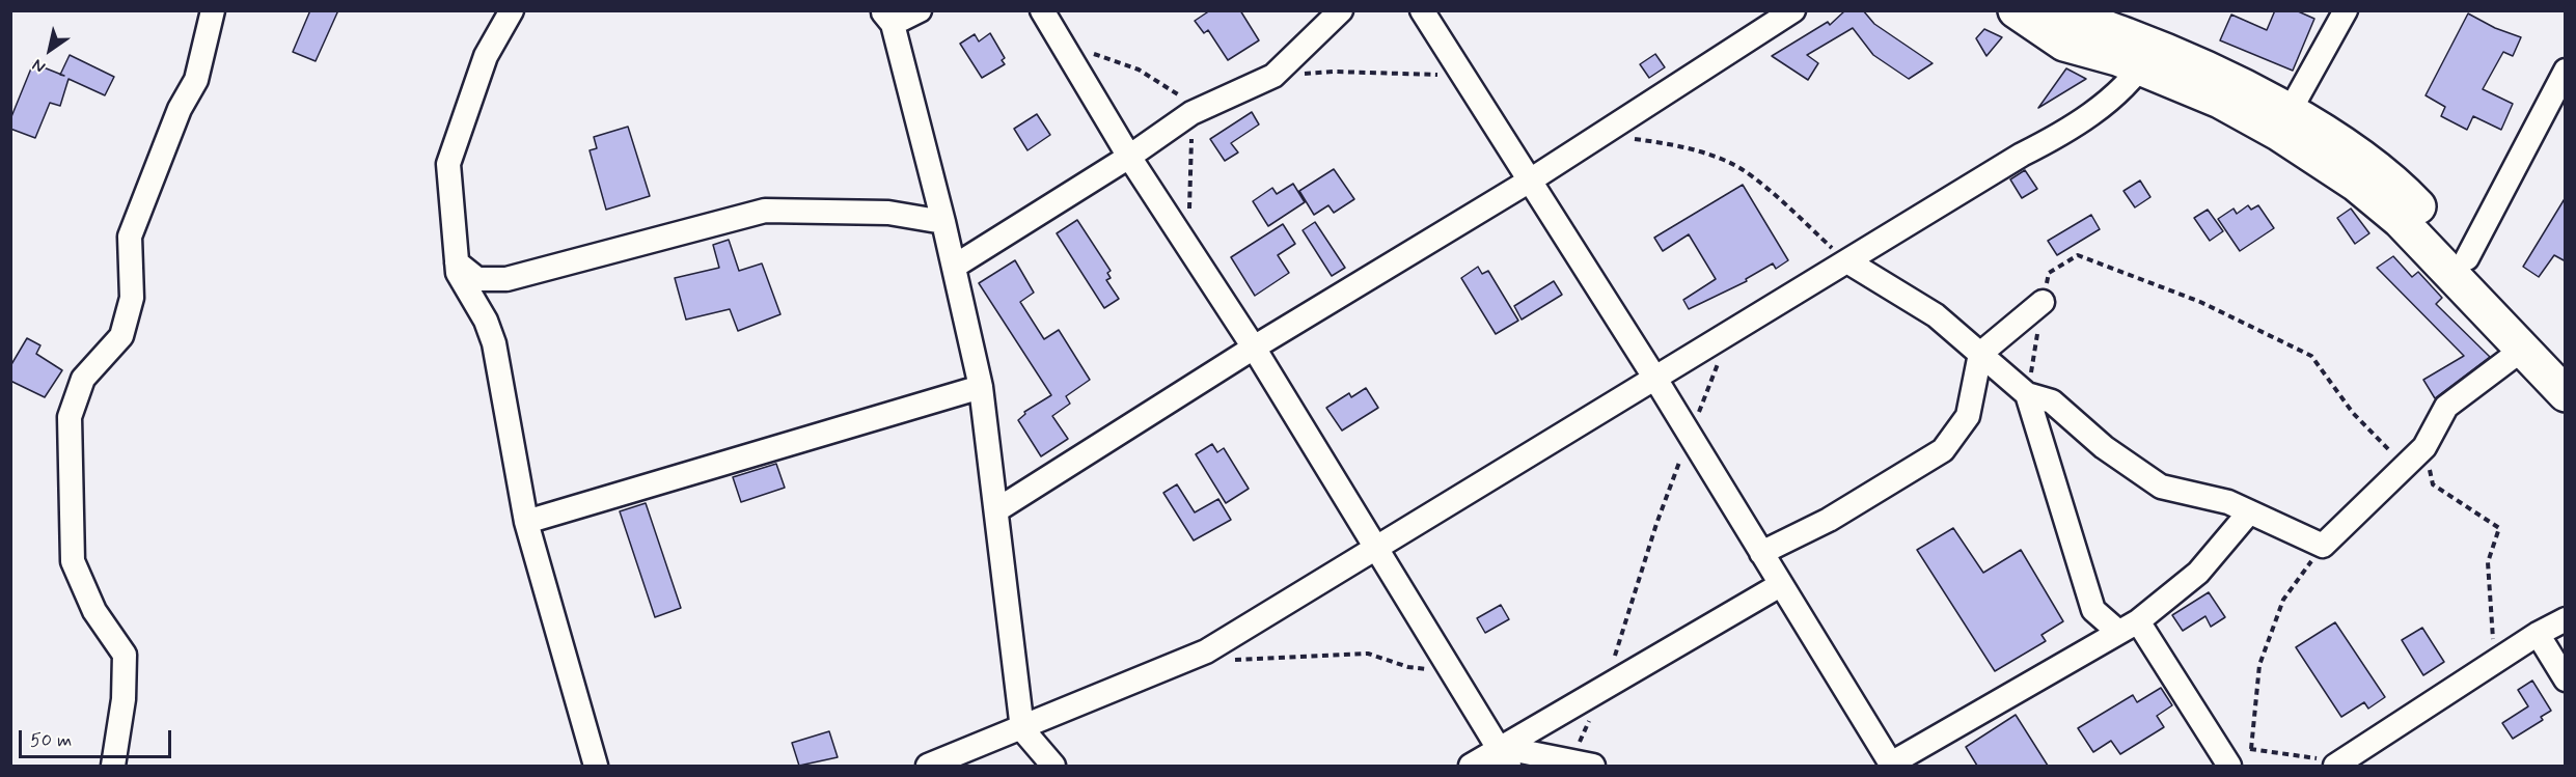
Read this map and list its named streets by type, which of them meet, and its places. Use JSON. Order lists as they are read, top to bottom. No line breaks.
{"scale_bar":"50 m","north":"bottom left"}
